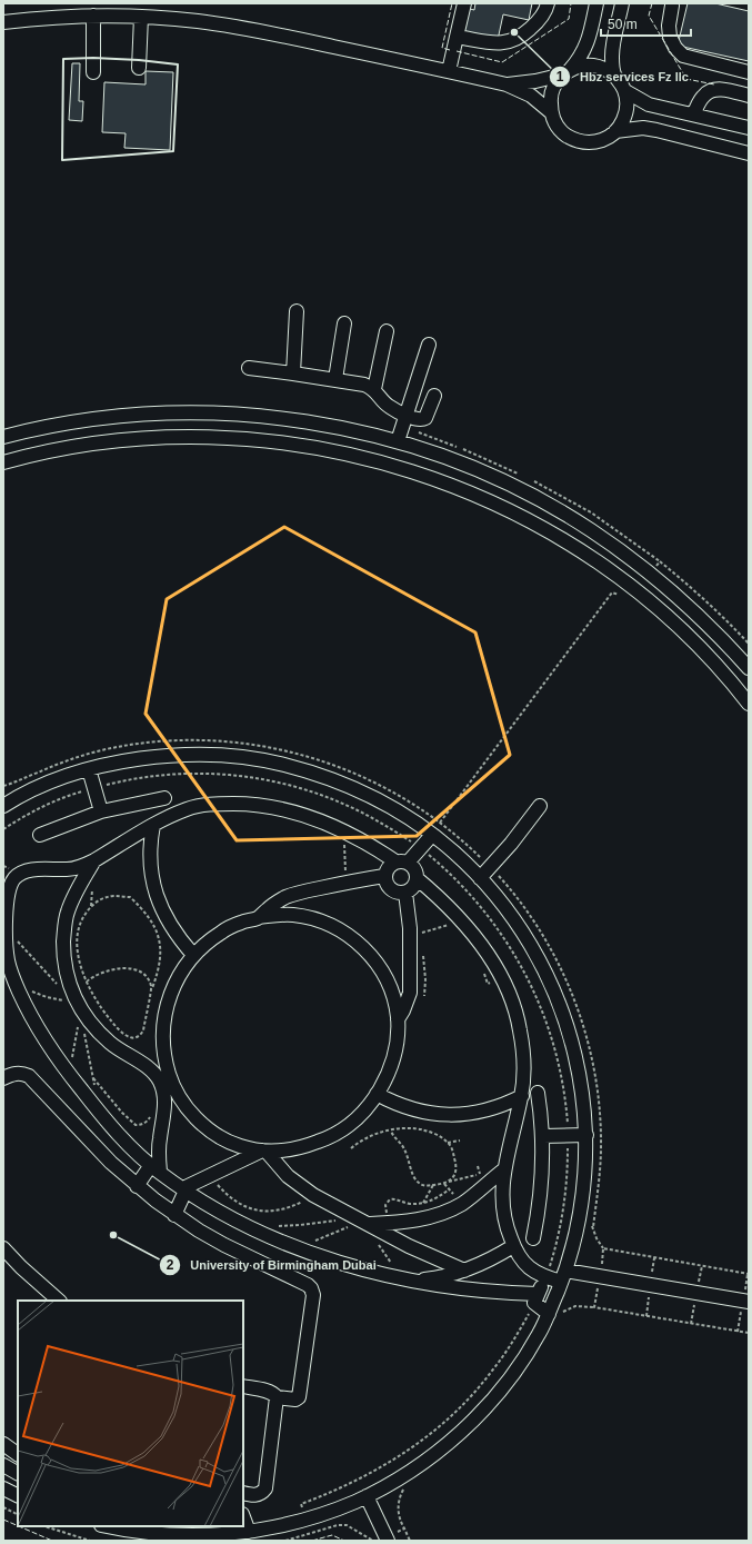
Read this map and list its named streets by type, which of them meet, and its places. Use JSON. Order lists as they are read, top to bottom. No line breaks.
{"places":["Hbz services Fz llc","University of Birmingham Dubai"],"scale_bar":"50 m"}
